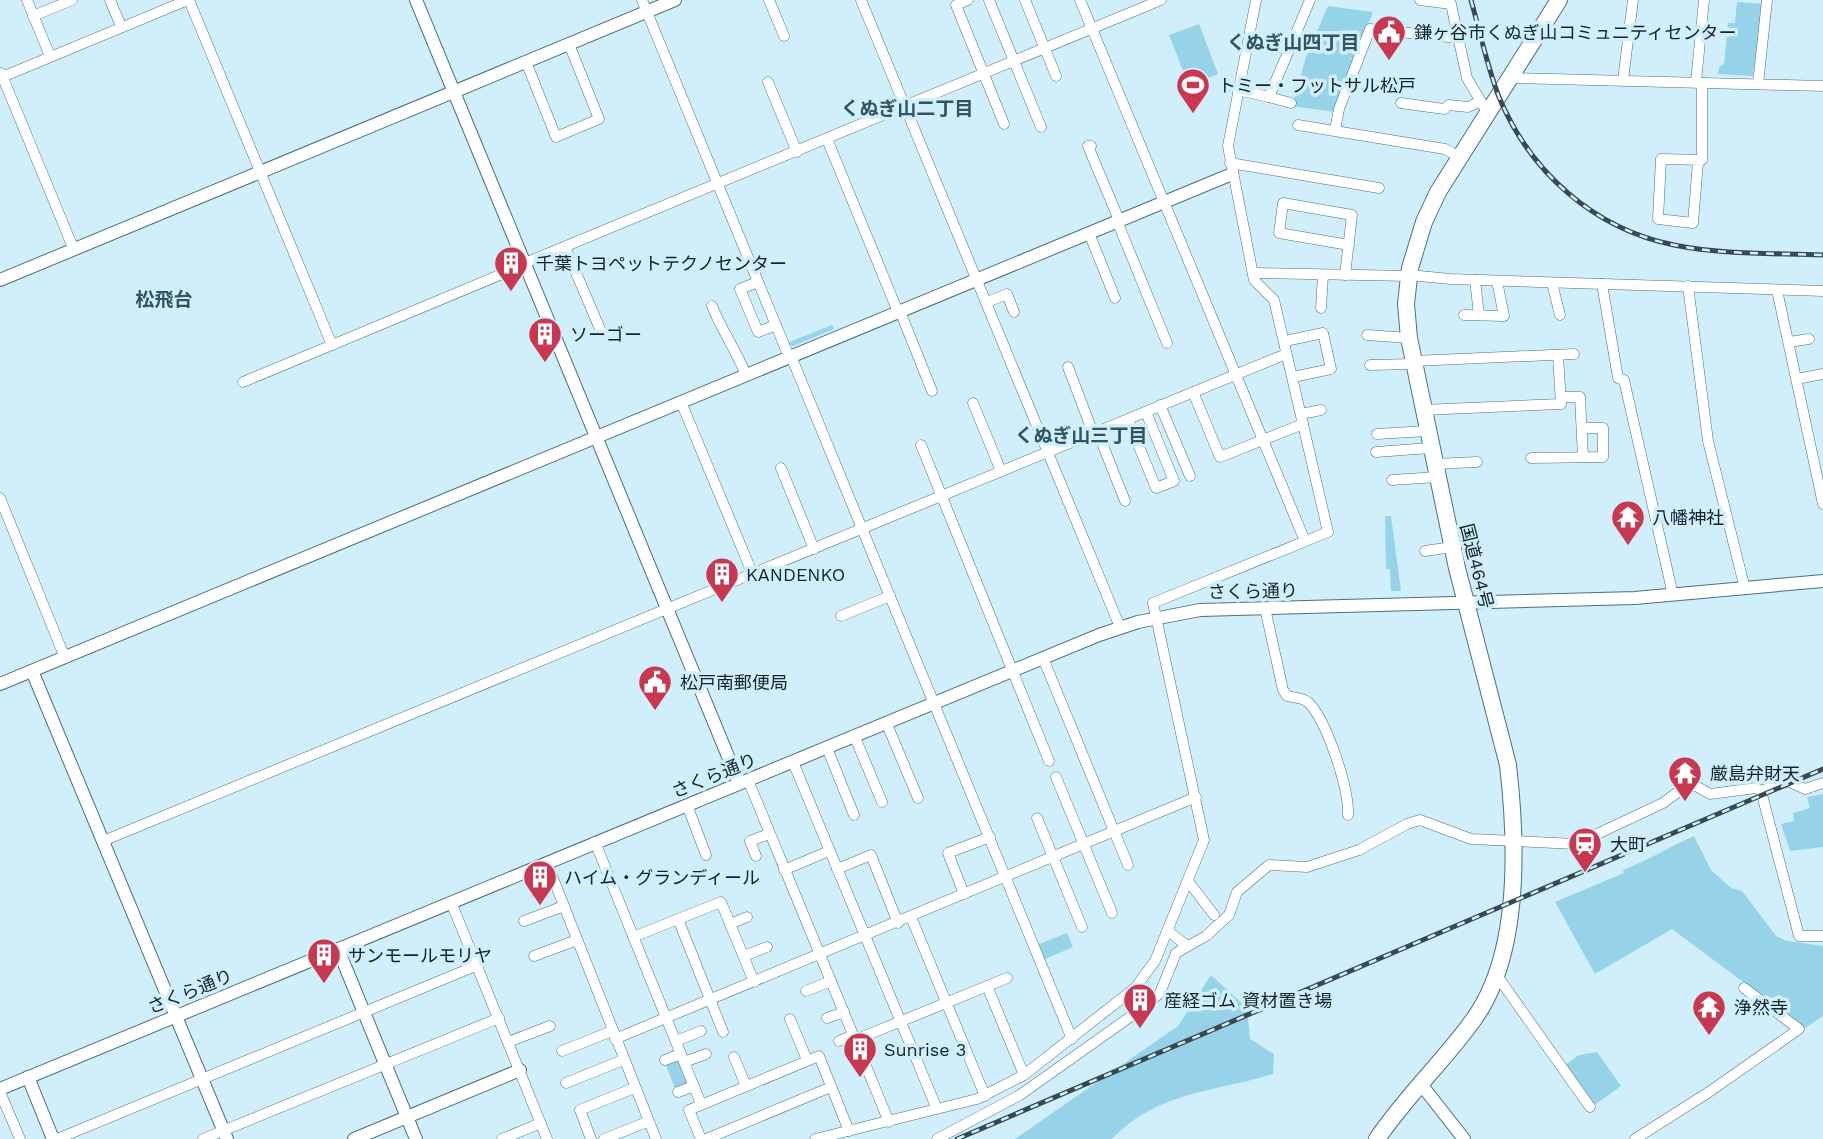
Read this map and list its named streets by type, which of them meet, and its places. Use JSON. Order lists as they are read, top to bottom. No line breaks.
{"streets":{"highway":["国道464号"],"street":["さくら通り"]},"crossings":[["国道464号","さくら通り"]],"districts":["くぬぎ山四丁目","くぬぎ山二丁目","松飛台","くぬぎ山三丁目"],"places":{"public building":["鎌ヶ谷市くぬぎ山コミュニティセンター","松戸南郵便局"],"sports":["トミー・フットサル松戸"],"building":["千葉トヨペットテクノセンター","ソーゴー","KANDENKO","ハイム・グランディール","サンモールモリヤ","産経ゴム 資材置き場","Sunrise 3"],"temple":["八幡神社","厳島弁財天","浄然寺"],"station":["大町"]}}
